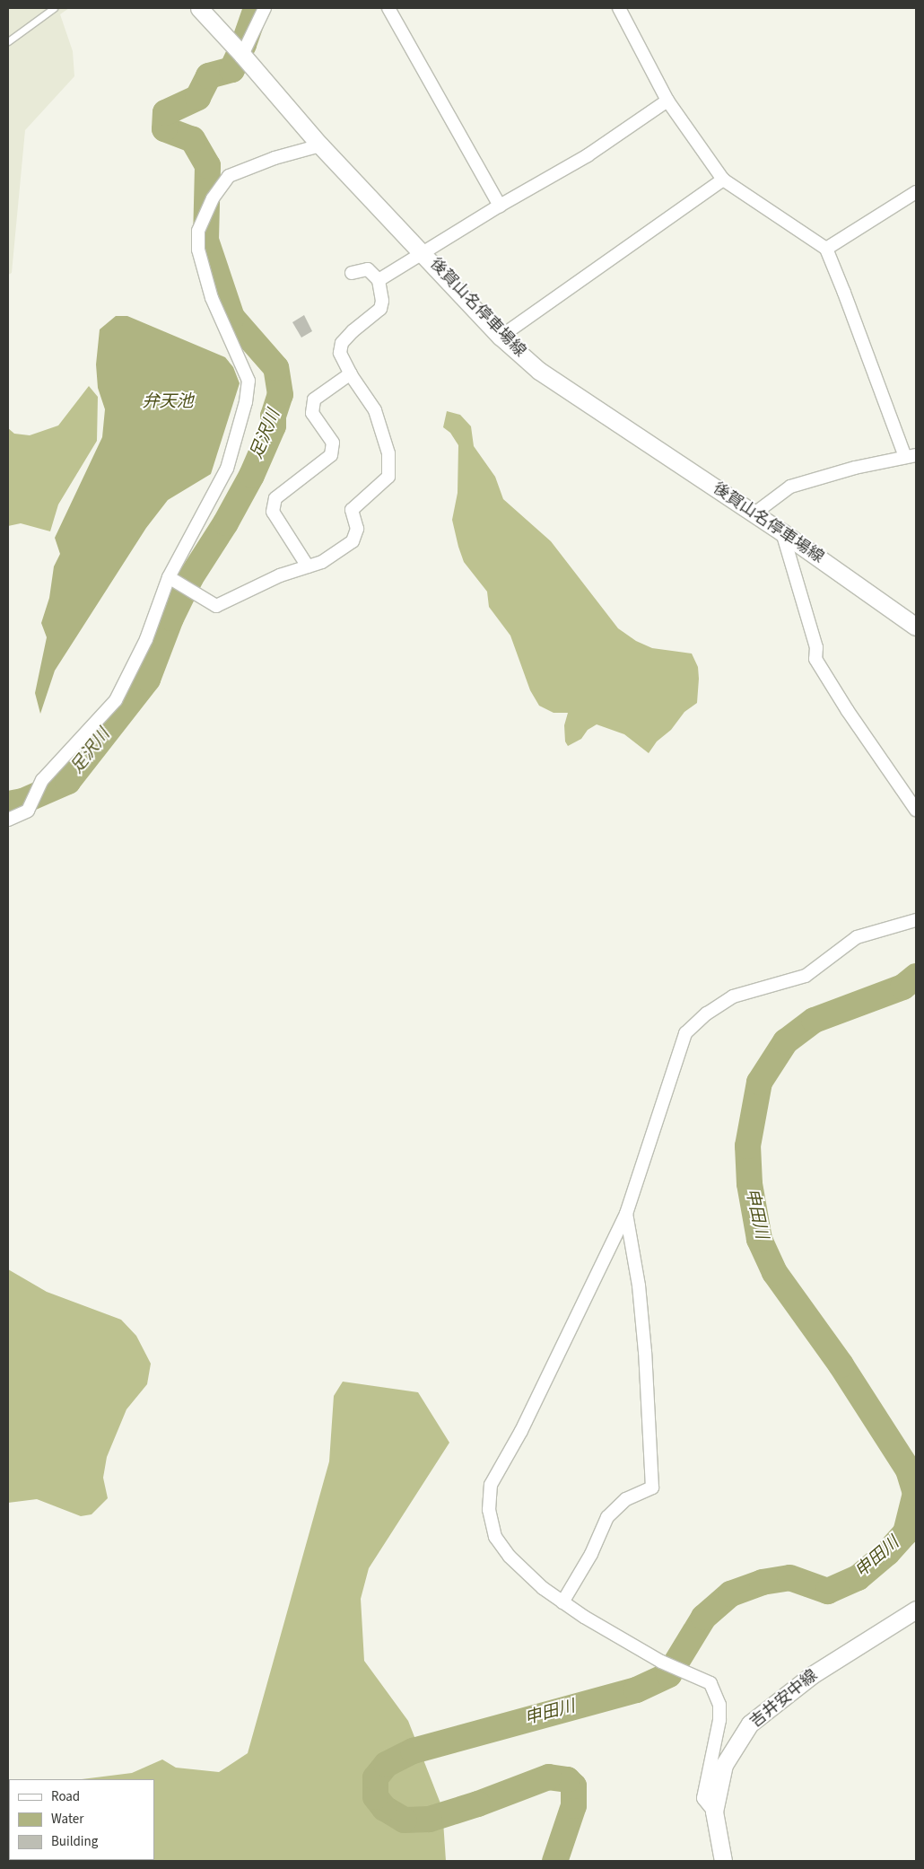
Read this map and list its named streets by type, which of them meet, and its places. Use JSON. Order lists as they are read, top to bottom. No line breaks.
{"streets":{"main road":["後賀山名停車場線","吉井安中線"]},"water":["弁天池","足沢川","申田川"],"legend":["Road","Water","Building"]}
